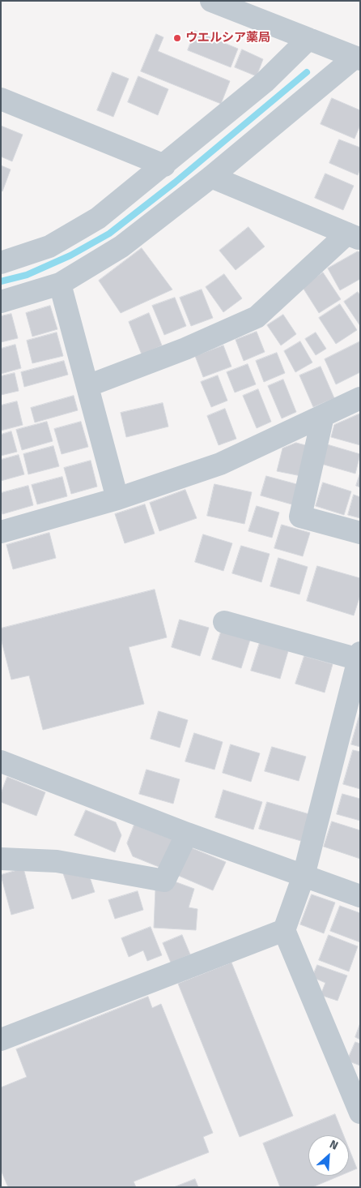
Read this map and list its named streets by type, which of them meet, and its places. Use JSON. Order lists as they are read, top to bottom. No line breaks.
{"places":["ウエルシア薬局"],"north":"top right"}
